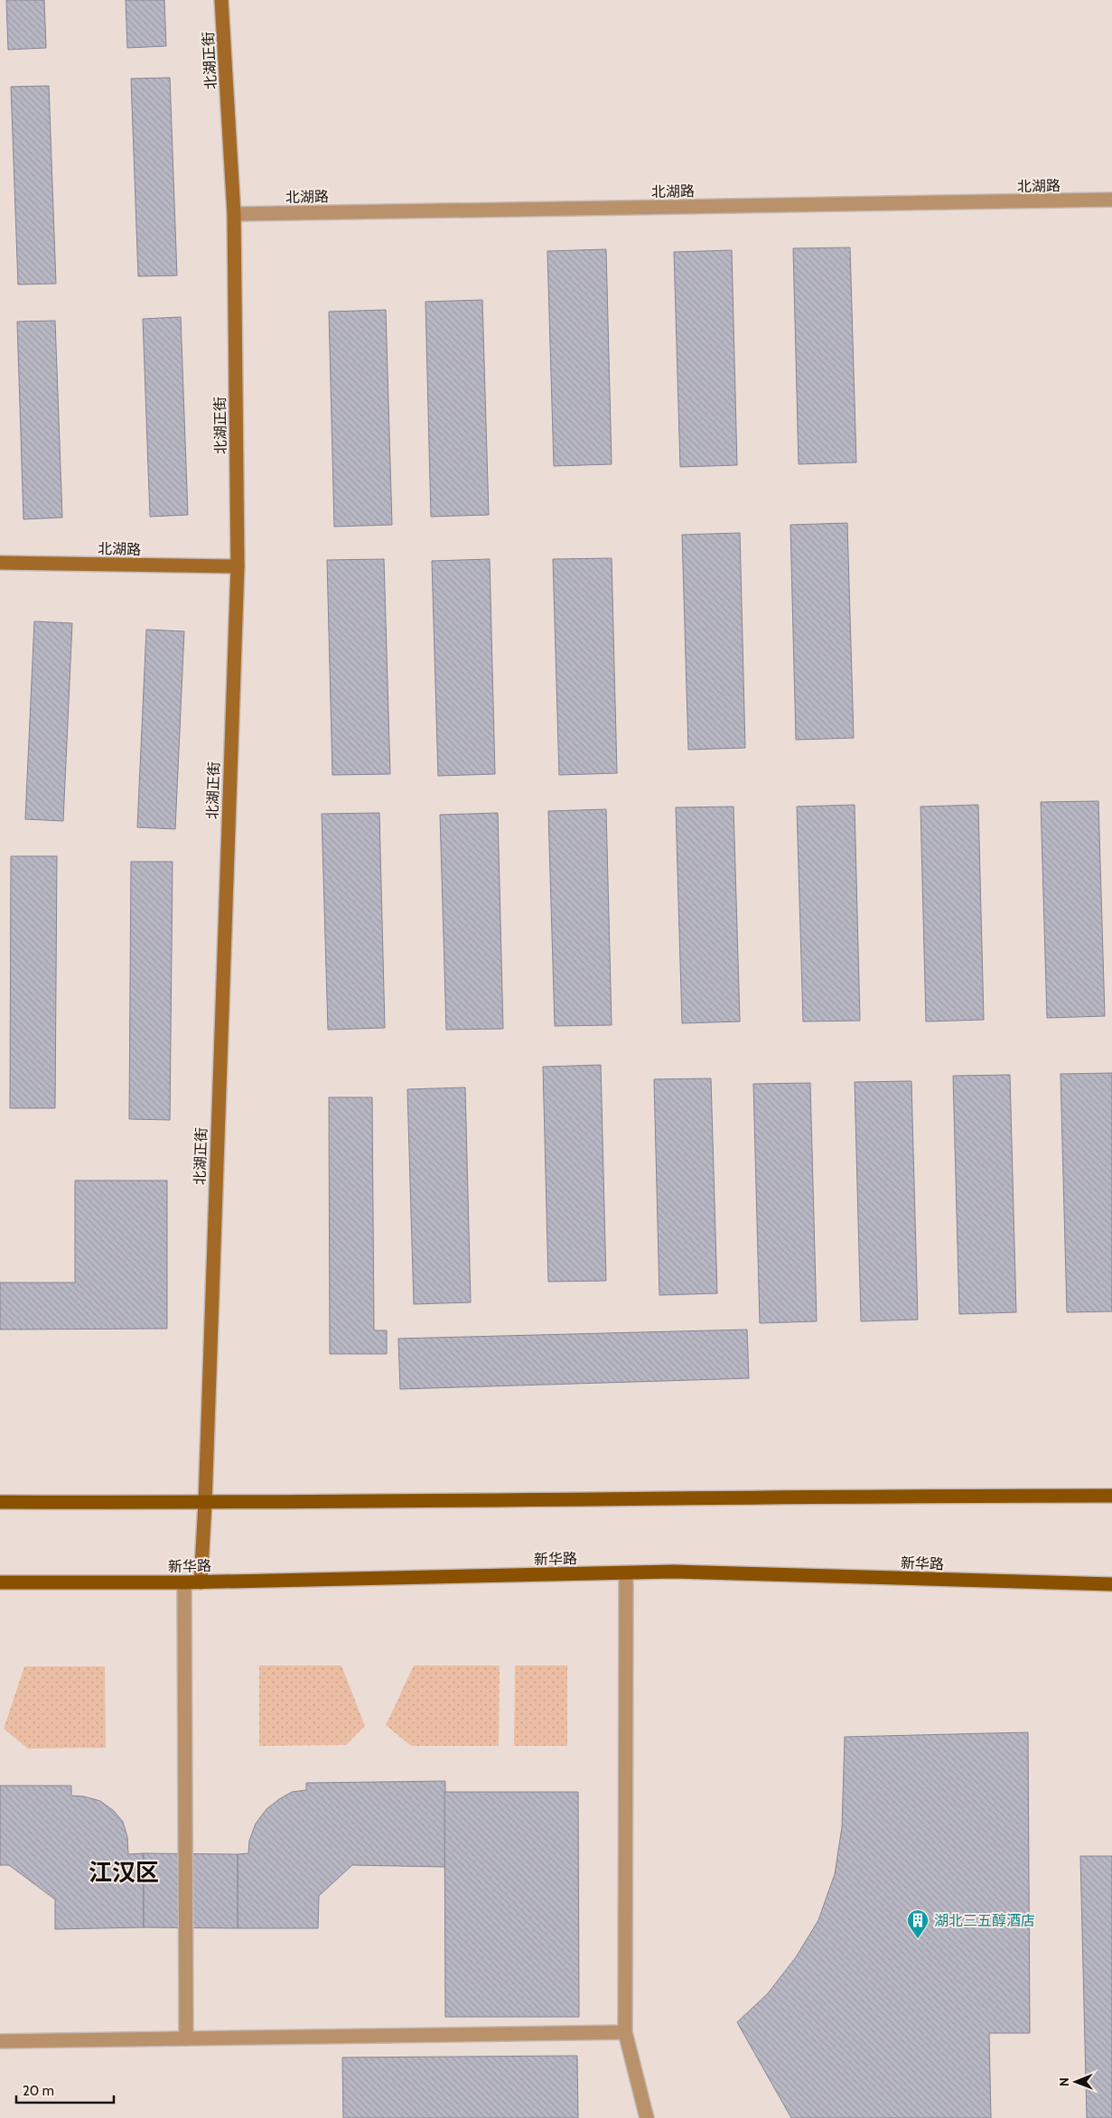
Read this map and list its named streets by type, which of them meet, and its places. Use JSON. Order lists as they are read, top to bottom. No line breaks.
{"streets":{"main road":["新华路"],"street":["北湖正街","北湖路"]},"crossings":[["北湖正街","北湖路"],["北湖正街","新华路"]],"districts":["江汉区"],"places":{"building":["湖北三五醇酒店"]},"scale_bar":"20 m","north":"left"}
